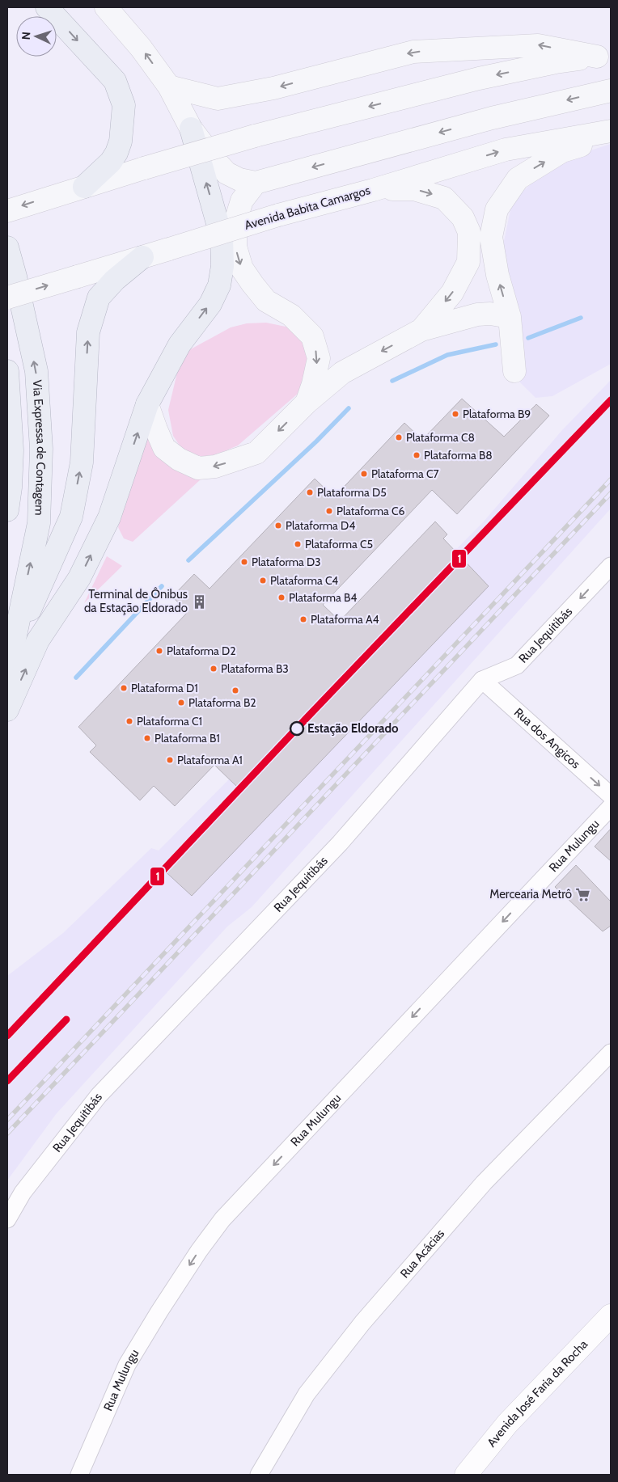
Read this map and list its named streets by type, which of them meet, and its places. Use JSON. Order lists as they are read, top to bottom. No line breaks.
{"streets":{"highway":["Via Expressa de Contagem"],"main road":["Avenida Babita Camargos"],"street":["Rua Jequitibás","Rua dos Angicos","Rua Mulungu","Rua Acácias","Avenida José Faria da Rocha"]},"crossings":[["Rua Jequitibás","Rua dos Angicos"]],"one_way":["Rua dos Angicos","Rua Mulungu"],"places":{"other":["Plataforma B9","Plataforma C8","Plataforma B8","Plataforma C7","Plataforma D5","Plataforma C6","Plataforma D4","Plataforma C5","Plataforma D3","Plataforma C4","Plataforma B4","Plataforma A4","Plataforma D2","Plataforma B3","Plataforma D1","Plataforma B2","Plataforma C1","Estação Eldorado","Plataforma B1","Plataforma A1"],"building":["Terminal de Ônibus da Estação Eldorado"],"supermarket":["Mercearia Metrô"]},"lines":["transit line 1"],"north":"left"}
